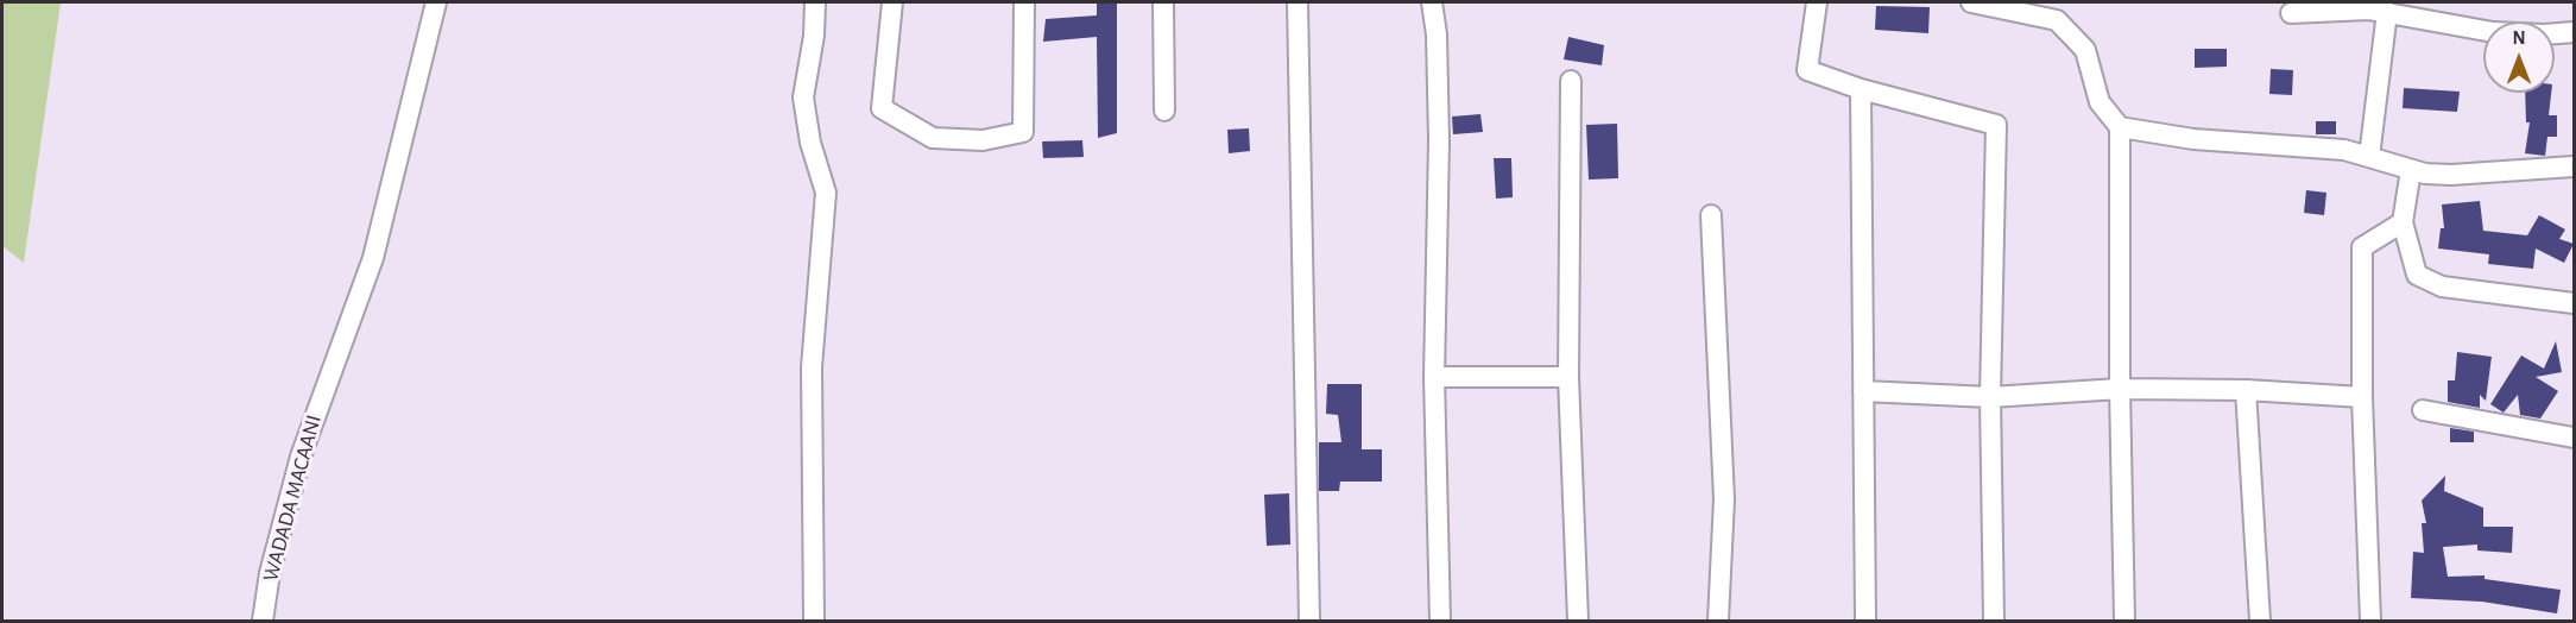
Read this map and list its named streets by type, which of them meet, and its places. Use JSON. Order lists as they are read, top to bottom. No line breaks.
{"streets":{"street":["WADADA MACAANI"]},"north":"top"}
